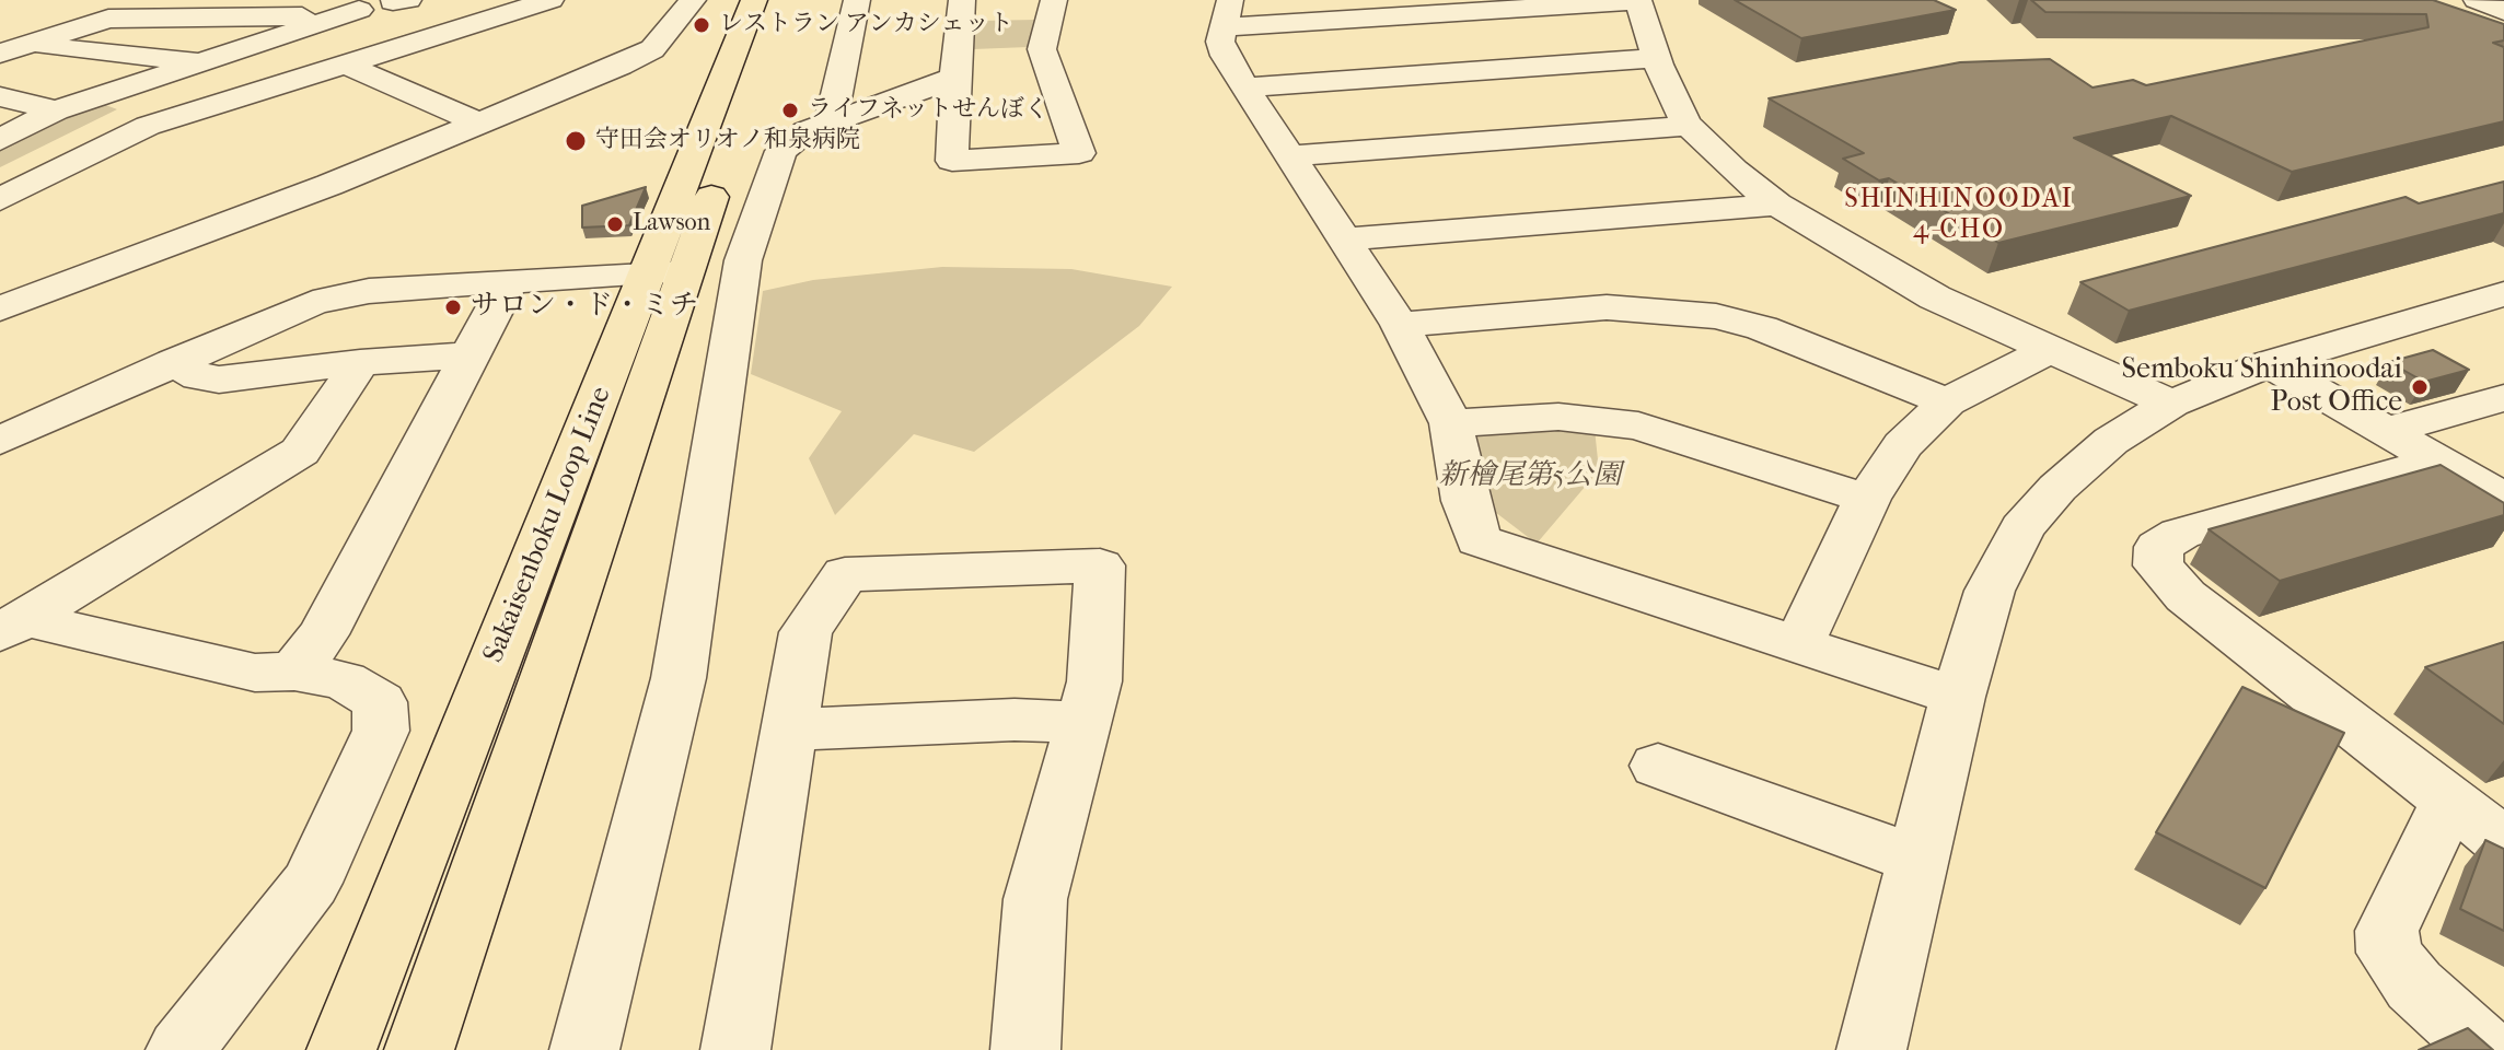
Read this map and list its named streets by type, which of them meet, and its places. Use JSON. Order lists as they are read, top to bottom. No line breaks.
{"streets":{"main road":["Sakaisenboku Loop Line"]},"districts":["SHINHINOODAI 4-CHO"],"parks":["新檜尾第5公園"],"places":["レストラン アンカシェット","ライフネットせんぼく","守田会オリオノ和泉病院","Lawson","サロン・ド・ミチ","Semboku Shinhinoodai Post Office"]}
